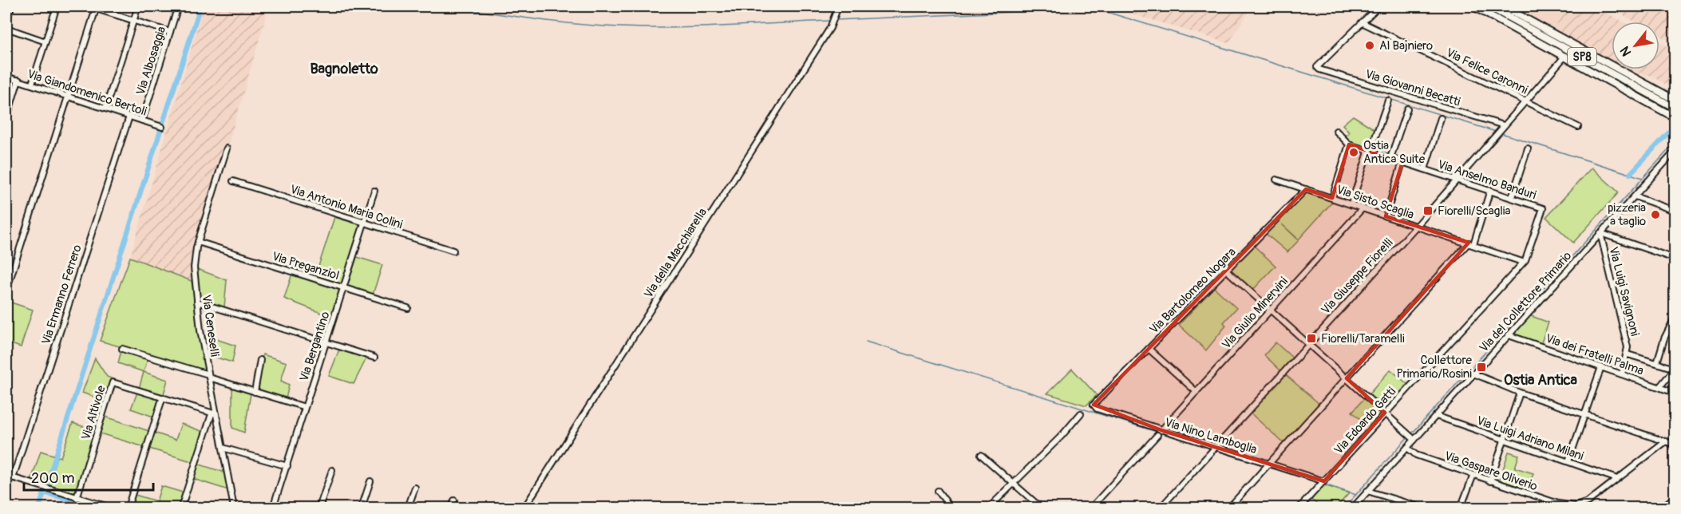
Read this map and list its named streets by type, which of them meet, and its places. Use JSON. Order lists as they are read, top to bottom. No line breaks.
{"streets":{"main road":["SP8"],"street":["Via Albosaggia","Via Felice Caronni","Via Giovanni Becatti","Via Giandomenico Bertoli","Via Anselmo Banduri","Via Sisto Scaglia","Via Antonio Maria Colini","Via della Macchiarella","Via Preganziol","Via Giuseppe Fiorelli","Via Bartolomeo Nogara","Via Luigi Savignoni","Via Ermanno Ferrero","Via del Collettore Primario","Via Giulio Minervini","Via Ceneselli","Via Bergantino","Via dei Fratelli Palma","Via Altivole","Via Edoardo Gatti","Via Nino Lamboglia","Via Luigi Adriano Milani","Via Gaspare Oliverio"]},"crossings":[["Via Albosaggia","Via Giandomenico Bertoli"],["Via Felice Caronni","Via Giovanni Becatti"],["Via Felice Caronni","Via Giuseppe Fiorelli"],["Via Giovanni Becatti","Via Giuseppe Fiorelli"],["Via Giandomenico Bertoli","Via Ermanno Ferrero"],["Via Anselmo Banduri","Via Giuseppe Fiorelli"],["Via Anselmo Banduri","Via Edoardo Gatti"],["Via Sisto Scaglia","Via Giuseppe Fiorelli"],["Via Sisto Scaglia","Via Bartolomeo Nogara"],["Via Sisto Scaglia","Via Giulio Minervini"],["Via Sisto Scaglia","Via Edoardo Gatti"],["Via Antonio Maria Colini","Via Bergantino"],["Via Preganziol","Via Ceneselli"],["Via Preganziol","Via Bergantino"],["Via Giuseppe Fiorelli","Via Nino Lamboglia"],["Via Bartolomeo Nogara","Via Nino Lamboglia"],["Via Luigi Savignoni","Via del Collettore Primario"],["Via del Collettore Primario","Via dei Fratelli Palma"],["Via del Collettore Primario","Via Luigi Adriano Milani"],["Via del Collettore Primario","Via Gaspare Oliverio"],["Via Giulio Minervini","Via Nino Lamboglia"],["Via Ceneselli","Via Altivole"],["Via Edoardo Gatti","Via Nino Lamboglia"],["Via Luigi Adriano Milani","Via Gaspare Oliverio"]],"districts":["Bagnoletto","Ostia Antica"],"places":{"other":["Al Bajniero","Ostia Antica Suite","pizzeria a taglio"],"transit":["Fiorelli/Scaglia","Fiorelli/Taramelli","Collettore Primario/Rosini"]},"scale_bar":"200 m","north":"bottom left"}
